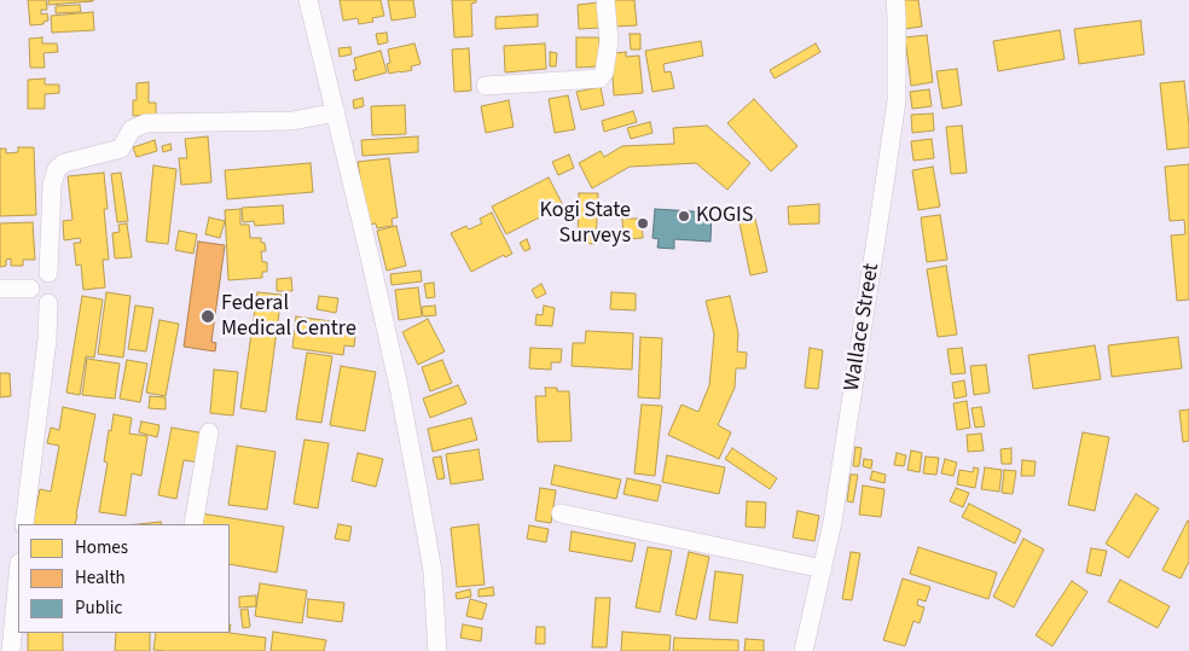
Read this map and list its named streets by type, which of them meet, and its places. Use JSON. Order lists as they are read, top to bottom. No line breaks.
{"streets":{"street":["Wallace Street"]},"places":["KOGIS","Kogi State Surveys","Federal Medical Centre"],"legend":["Homes","Health","Public"]}
